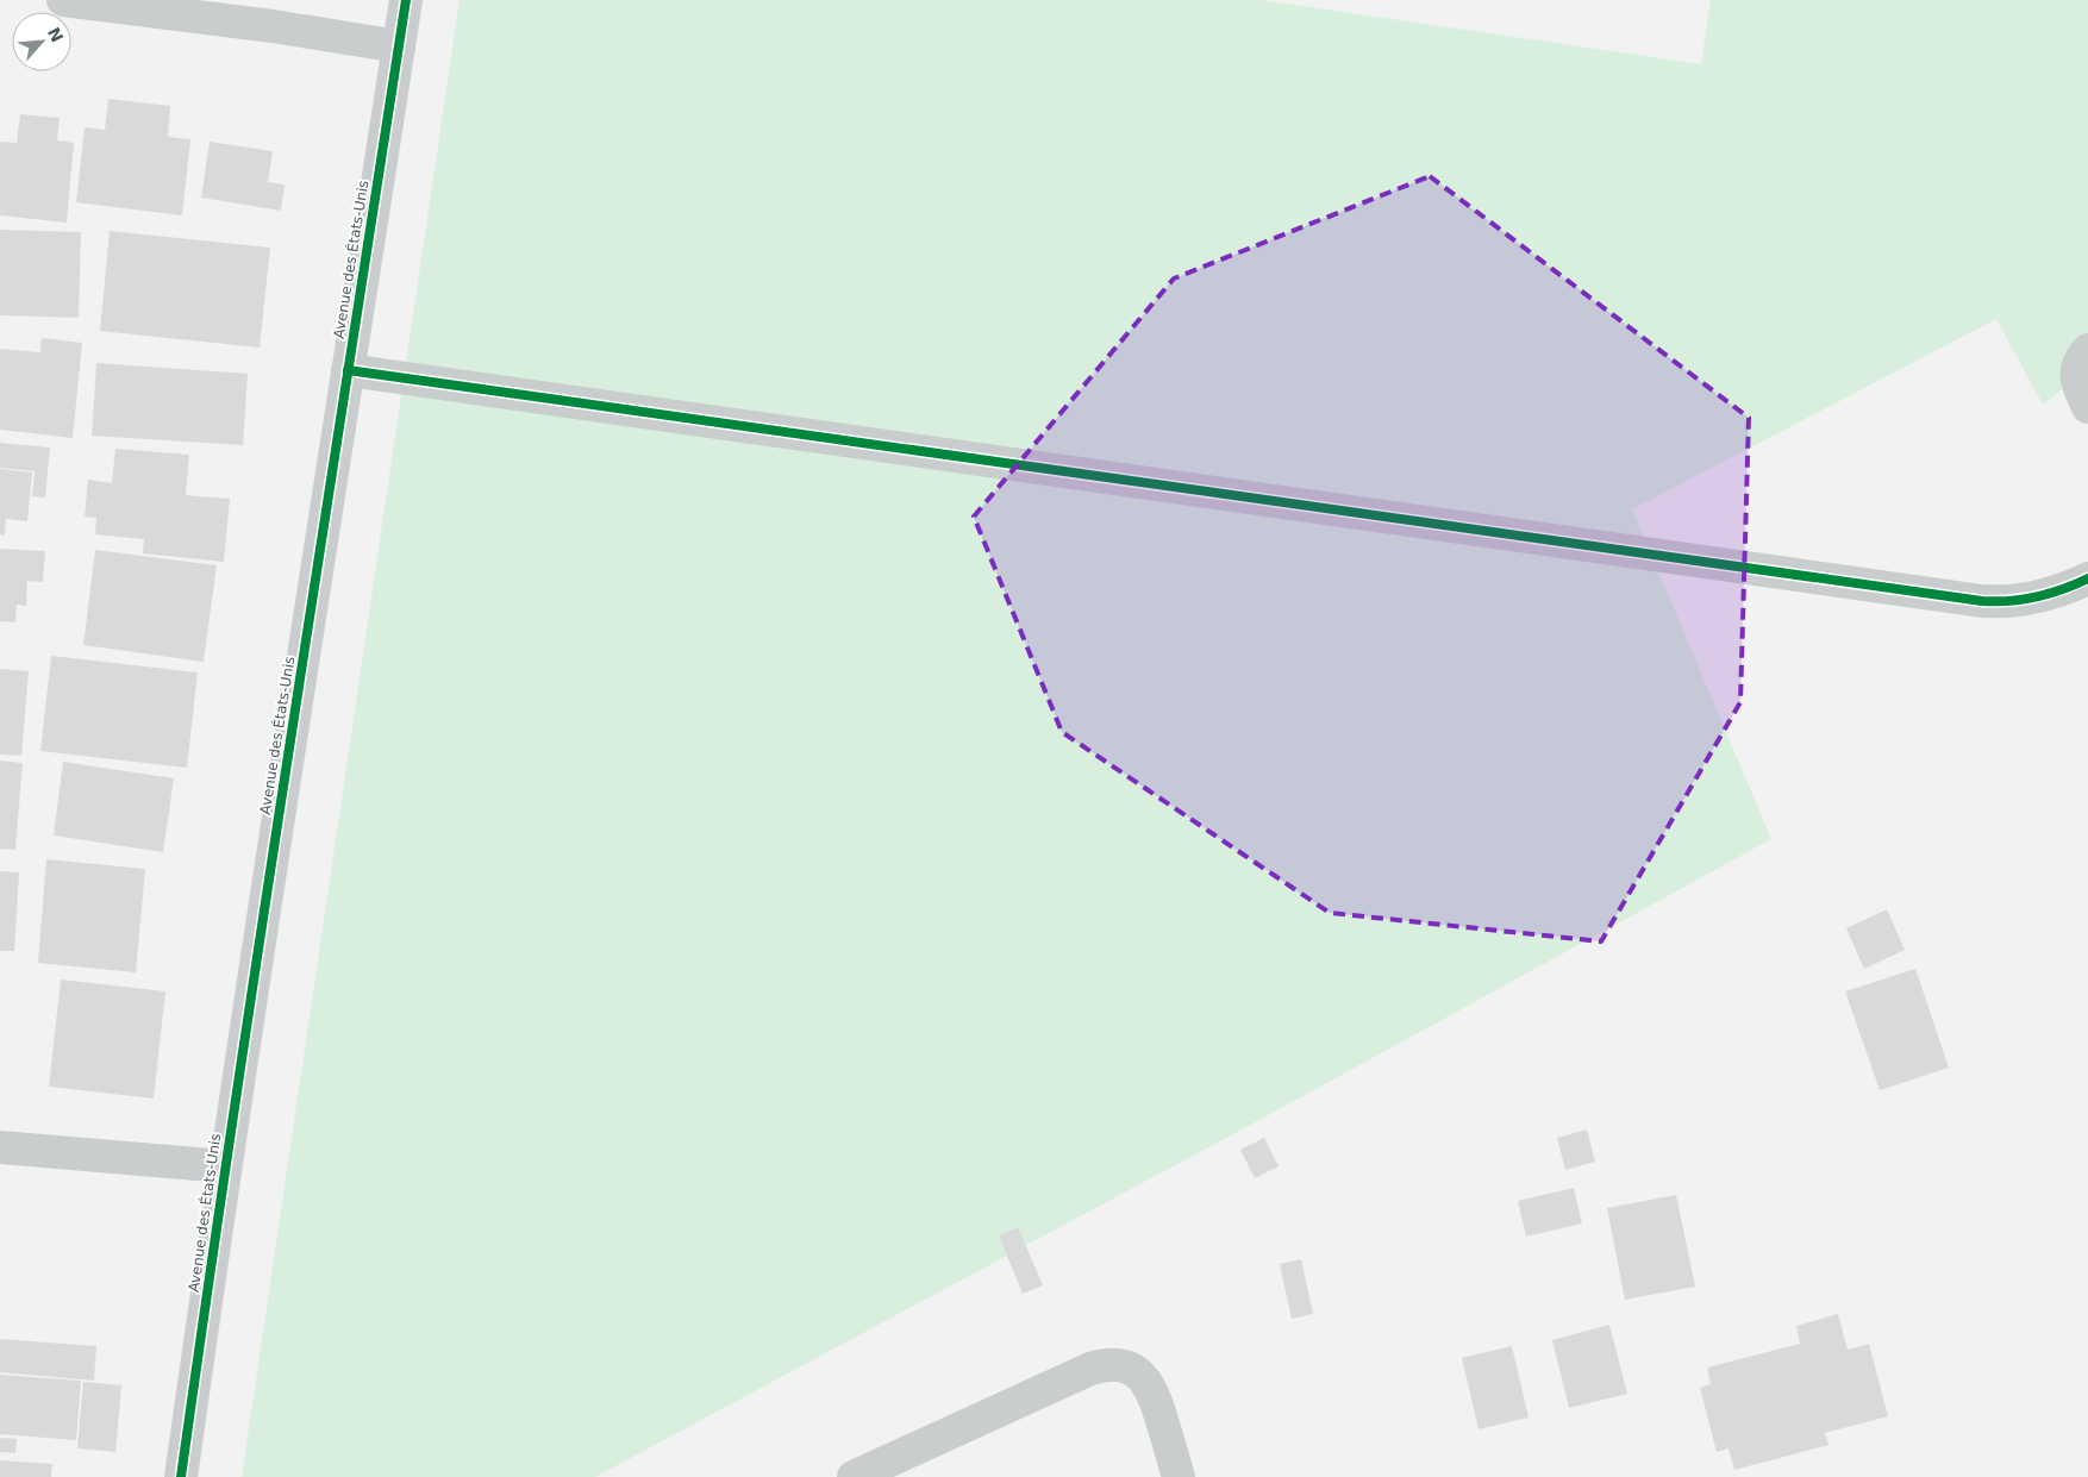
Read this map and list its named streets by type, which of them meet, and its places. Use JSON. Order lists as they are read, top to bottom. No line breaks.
{"streets":{"street":["Avenue des États-Unis"]},"north":"top right"}
